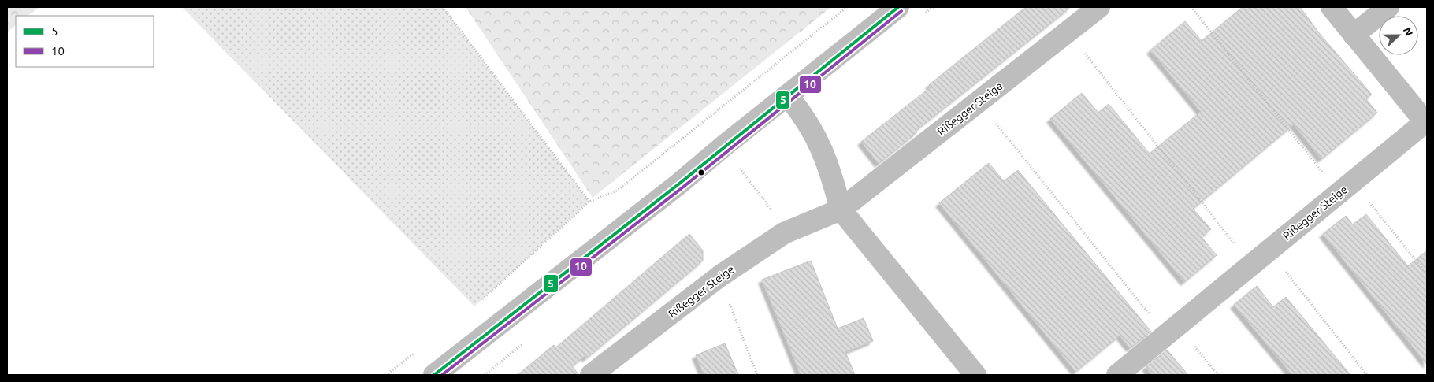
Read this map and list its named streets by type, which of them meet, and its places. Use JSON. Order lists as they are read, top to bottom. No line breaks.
{"streets":{"street":["Rißegger Steige"]},"lines":["transit line 5","transit line 10"],"legend":["5","10"],"north":"right"}
